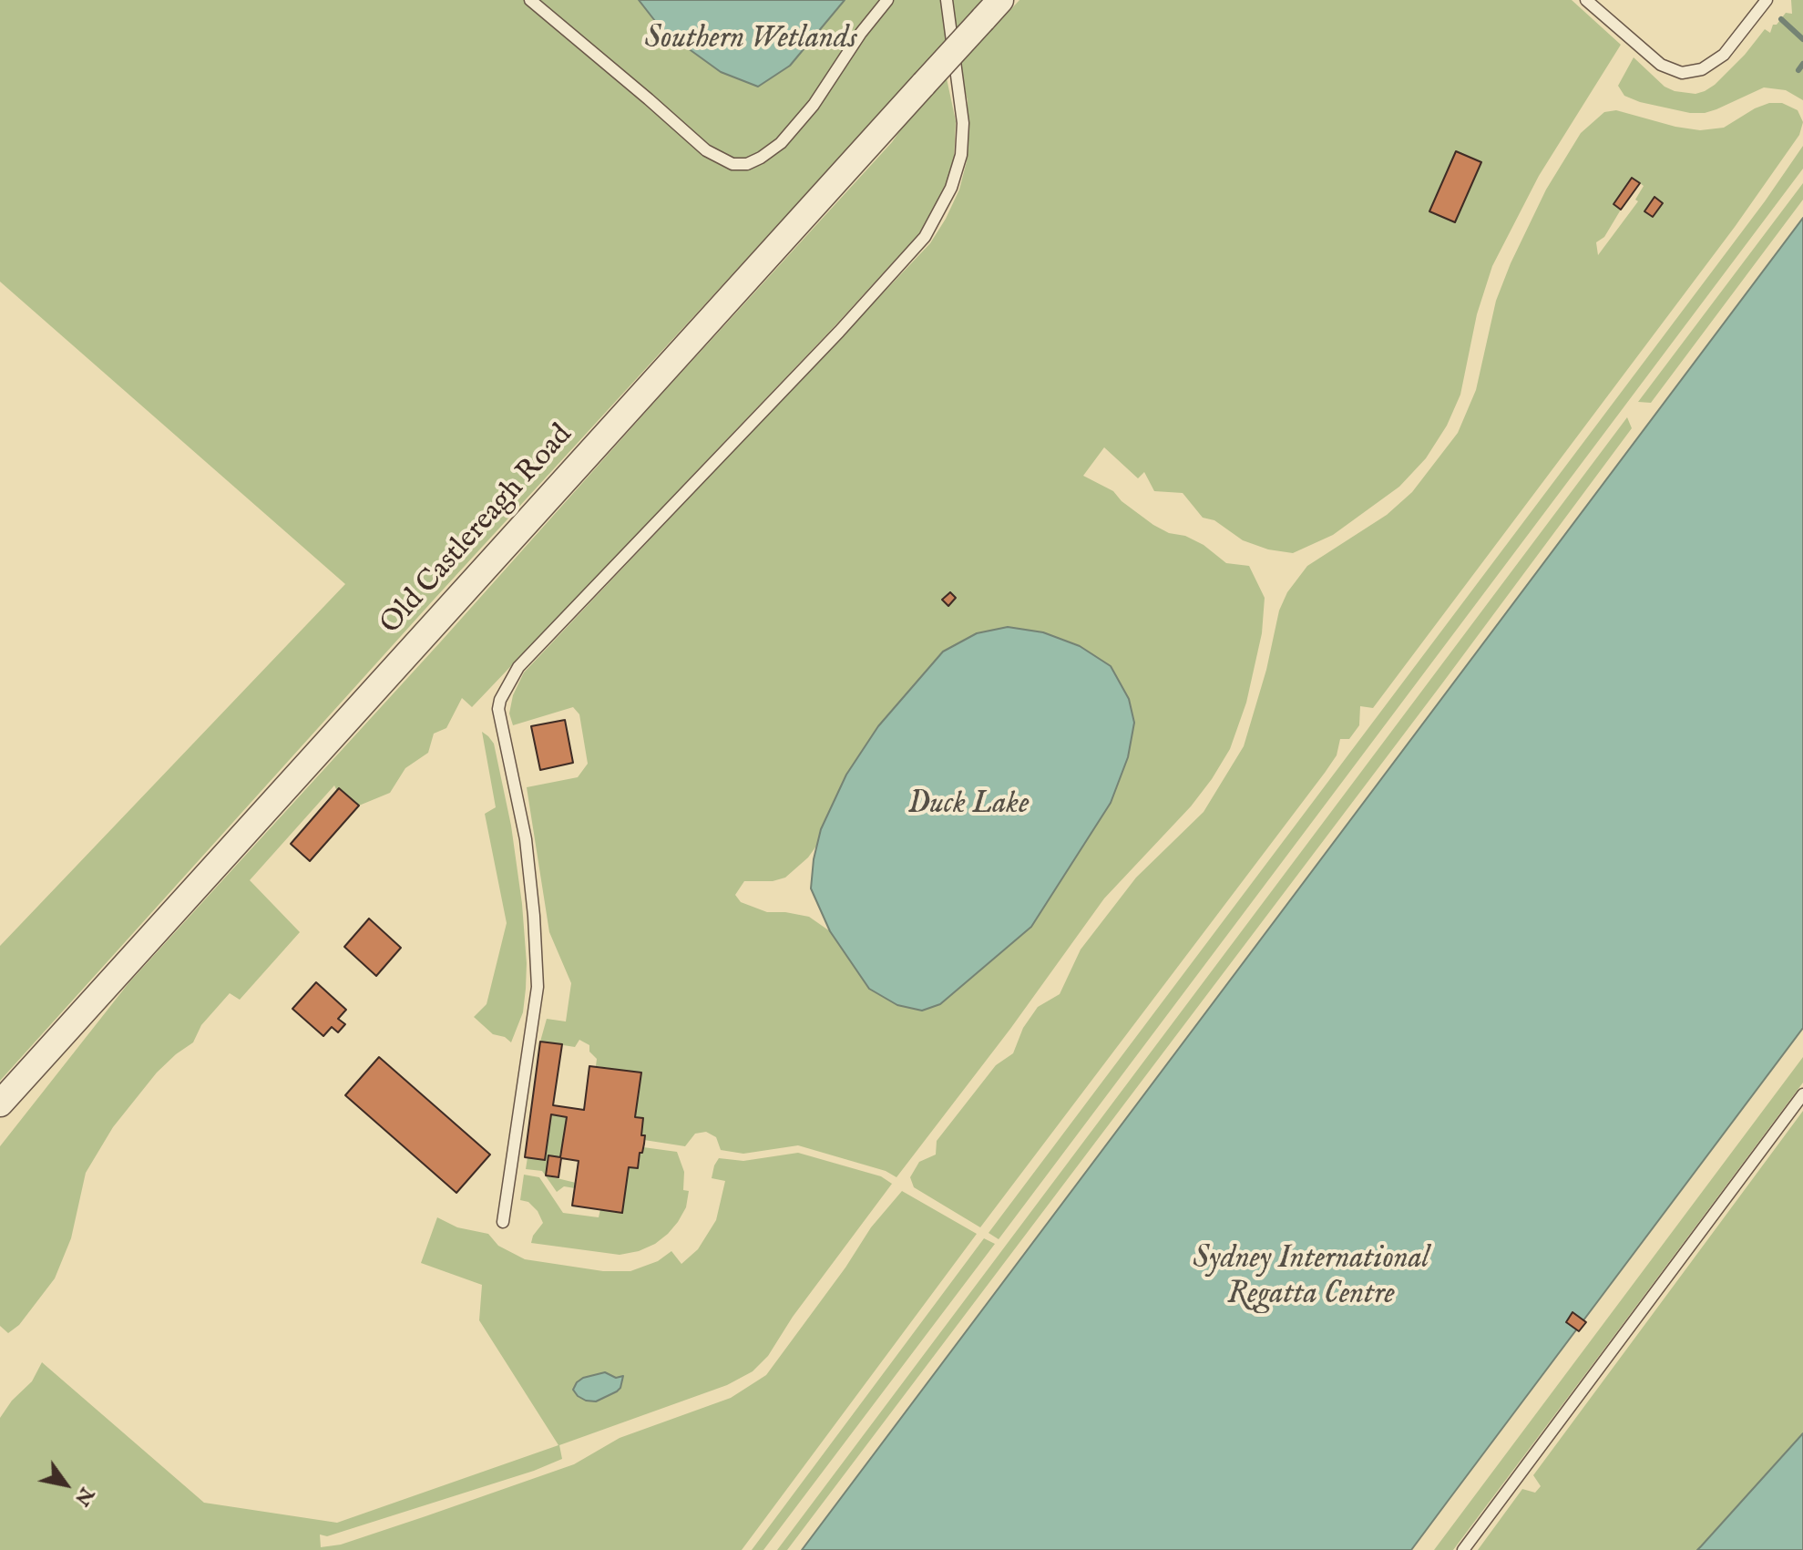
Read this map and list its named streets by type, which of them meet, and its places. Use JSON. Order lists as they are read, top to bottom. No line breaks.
{"streets":{"street":["Old Castlereagh Road"]},"water":["Southern Wetlands","Duck Lake","Sydney International Regatta Centre"],"north":"bottom right"}
